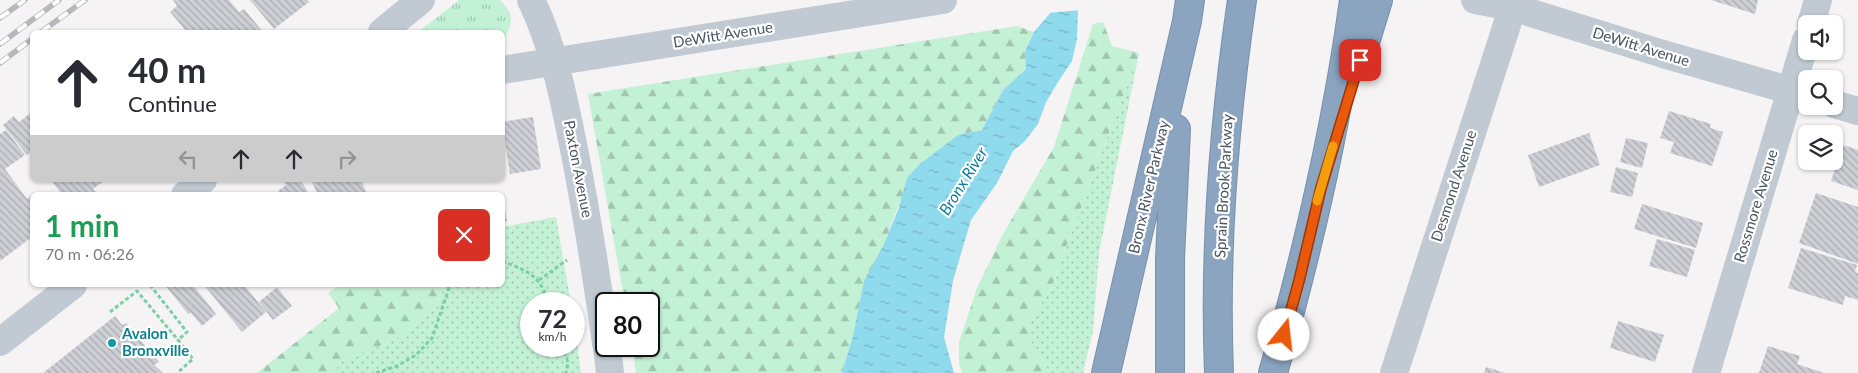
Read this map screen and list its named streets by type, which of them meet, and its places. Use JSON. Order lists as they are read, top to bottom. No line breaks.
{"streets":{"highway":["Sprain Brook Parkway","Bronx River Parkway"],"street":["DeWitt Avenue","Paxton Avenue","Desmond Avenue","Rossmore Avenue"]},"crossings":[["DeWitt Avenue","Paxton Avenue"],["DeWitt Avenue","Desmond Avenue"]],"water":["Bronx River"],"places":["Avalon Bronxville"],"page":{"turn":["40 m","Continue"],"heading":["1 min","70 m · 06:26"],"speed":"72 km/h","limit":"80"}}
